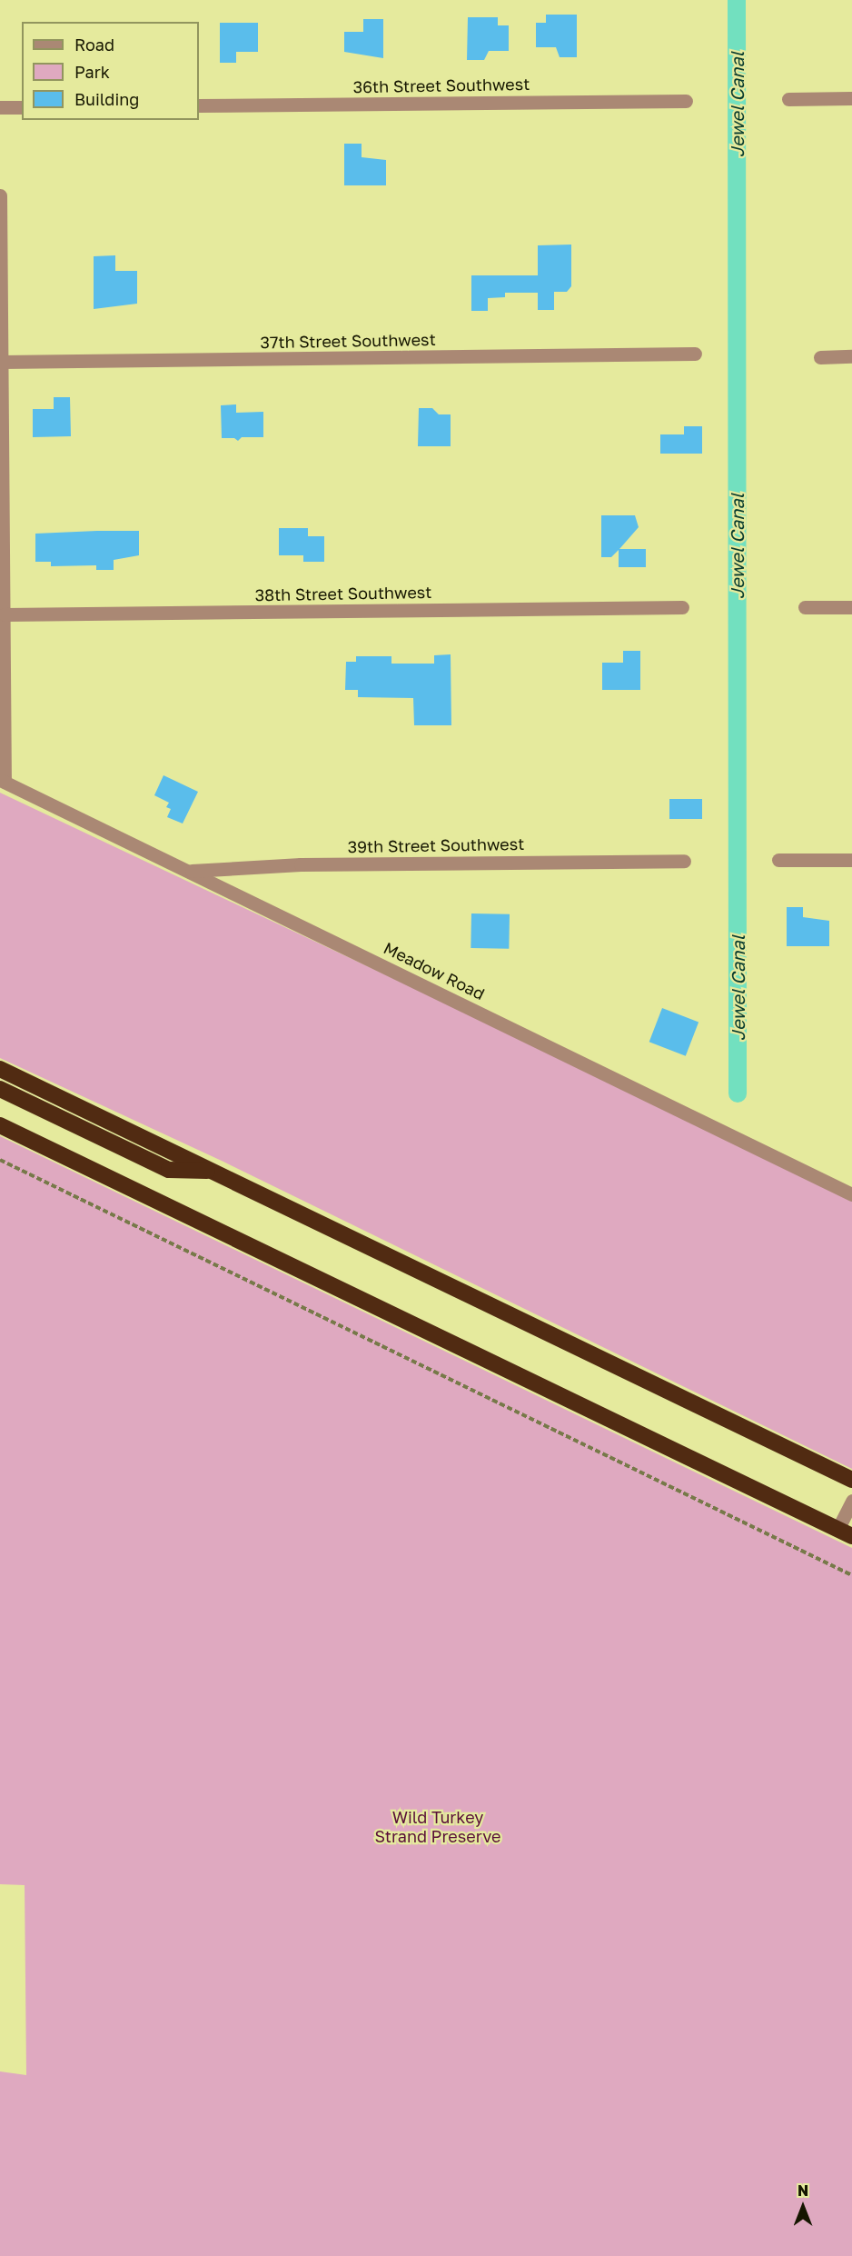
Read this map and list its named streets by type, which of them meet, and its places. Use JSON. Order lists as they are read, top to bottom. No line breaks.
{"streets":{"street":["36th Street Southwest","37th Street Southwest","38th Street Southwest","39th Street Southwest","Meadow Road"]},"crossings":[["39th Street Southwest","Meadow Road"]],"water":["Jewel Canal"],"parks":["Wild Turkey Strand Preserve"],"legend":["Road","Park","Building"],"north":"top"}
